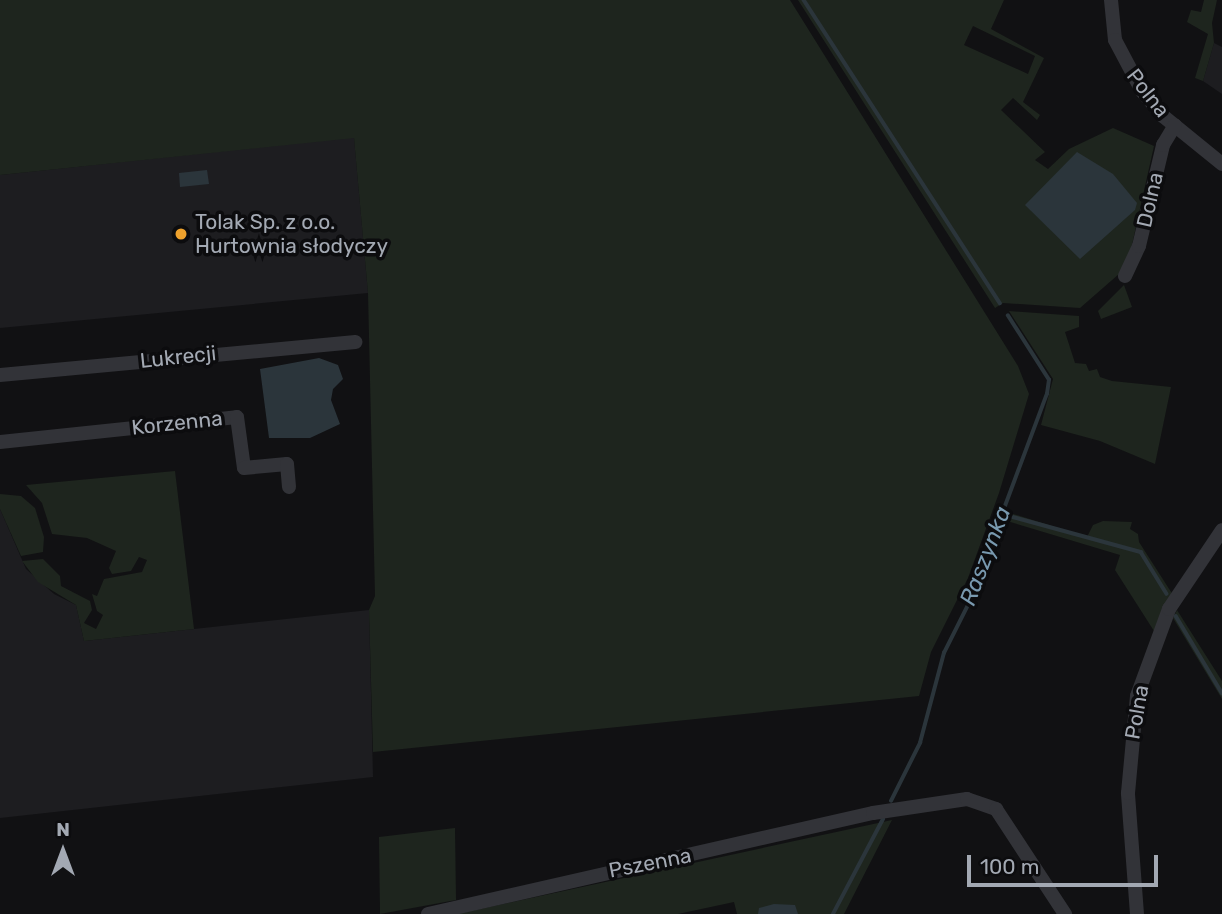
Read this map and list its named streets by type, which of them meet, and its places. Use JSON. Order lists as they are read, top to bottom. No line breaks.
{"streets":{"street":["Polna","Dolna","Lukrecji","Korzenna","Pszenna"]},"crossings":[["Polna","Dolna"]],"water":["Raszynka"],"places":["Tolak Sp. z o.o. Hurtownia słodyczy"],"scale_bar":"100 m","north":"top"}
